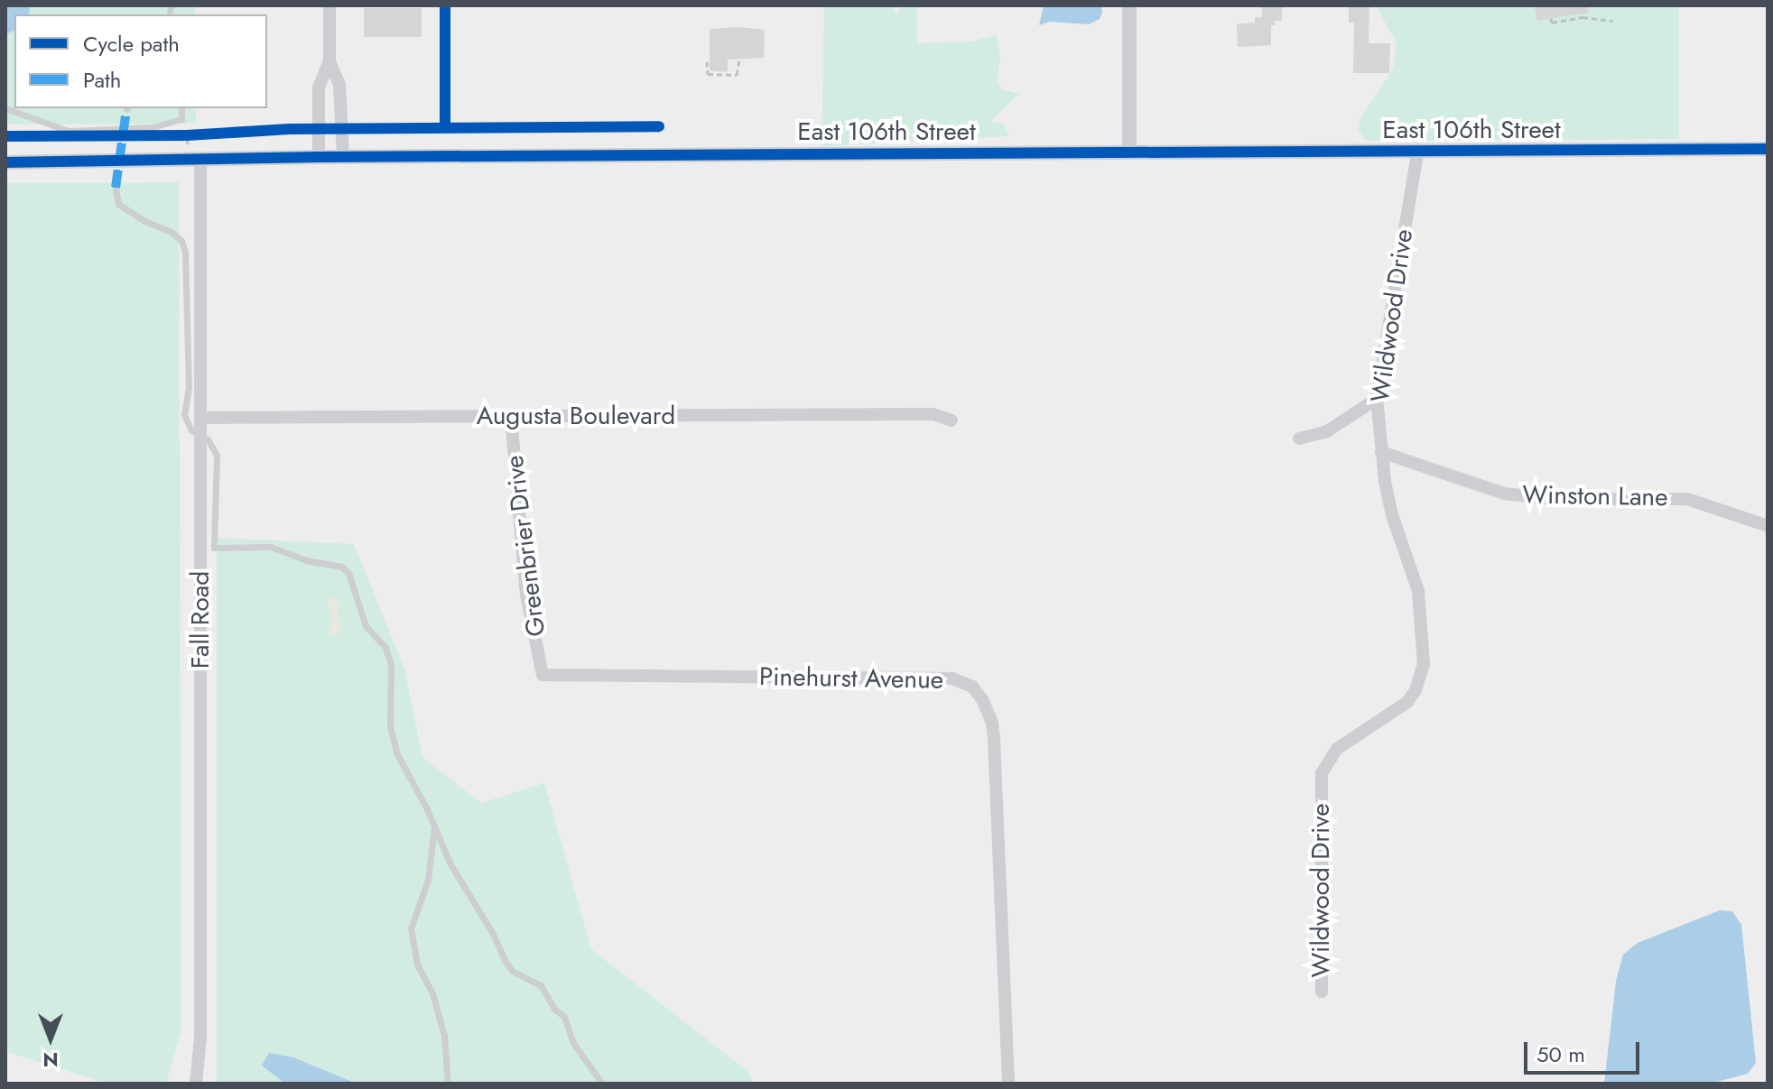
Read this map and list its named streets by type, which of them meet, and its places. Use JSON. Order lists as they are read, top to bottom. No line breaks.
{"streets":{"street":["East 106th Street","Wildwood Drive","Augusta Boulevard","Winston Lane","Greenbrier Drive","Fall Road","Pinehurst Avenue"]},"crossings":[["East 106th Street","Wildwood Drive"],["East 106th Street","Fall Road"],["Wildwood Drive","Winston Lane"],["Augusta Boulevard","Greenbrier Drive"],["Augusta Boulevard","Fall Road"],["Greenbrier Drive","Pinehurst Avenue"]],"legend":["Cycle path","Path"],"scale_bar":"50 m","north":"bottom"}
